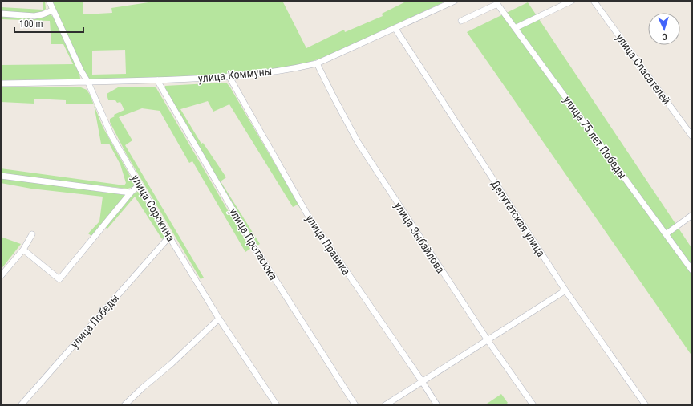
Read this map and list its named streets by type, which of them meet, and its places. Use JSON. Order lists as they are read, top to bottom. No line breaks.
{"streets":{"street":["улица Спасателей","улица Коммуны","улица 75 лет Победы","улица Сорокина","Депутатская улица","улица Зыбайлова","улица Протасюка","улица Правика","улица Победы"]},"crossings":[["улица Коммуны","улица Сорокина"],["улица Коммуны","Депутатская улица"],["улица Коммуны","улица Зыбайлова"],["улица Коммуны","улица Протасюка"],["улица Коммуны","улица Правика"],["улица Сорокина","улица Победы"]],"scale_bar":"100 m","north":"bottom"}
